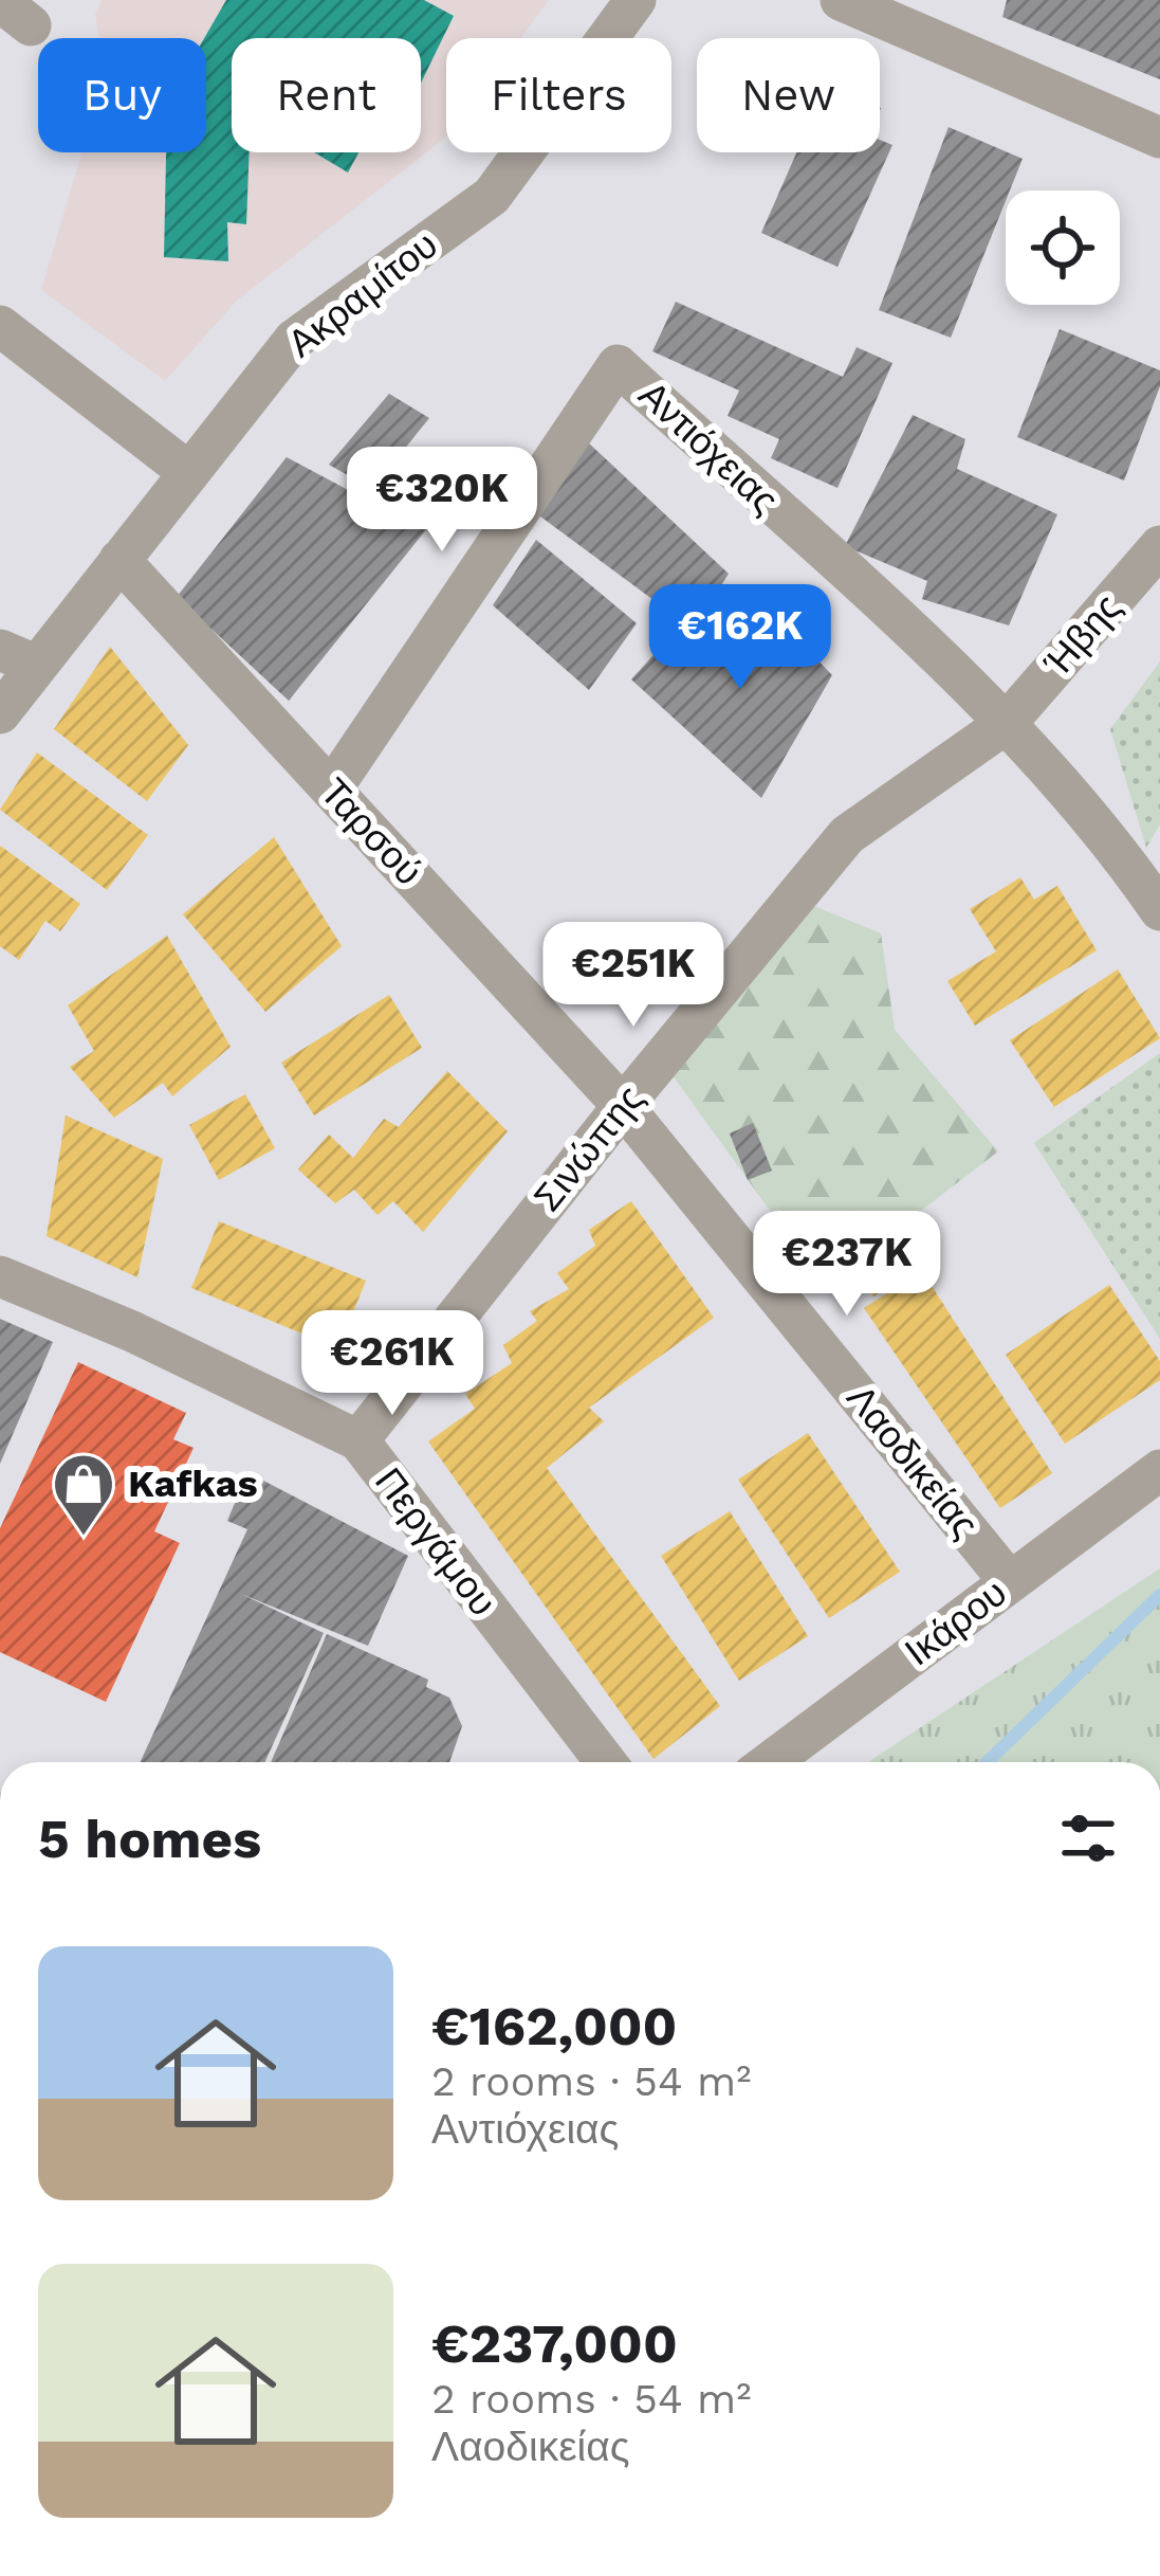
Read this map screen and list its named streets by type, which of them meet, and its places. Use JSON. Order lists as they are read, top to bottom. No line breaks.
{"streets":{"street":["Ακραμίτου","Αντιόχειας","Ήβης","Ταρσού","Σινώπης","Λαοδικείας","Περγάμου","Ικάρου"]},"crossings":[["Ακραμίτου","Ταρσού"],["Αντιόχειας","Ήβης"],["Αντιόχειας","Ταρσού"],["Αντιόχειας","Σινώπης"],["Ήβης","Σινώπης"],["Ταρσού","Σινώπης"],["Ταρσού","Λαοδικείας"],["Σινώπης","Λαοδικείας"],["Σινώπης","Περγάμου"],["Λαοδικείας","Ικάρου"]],"places":{"shop":["Kafkas"]},"page":{"chip":["Buy","Rent","Filters","New"],"price":["€320K","€162K","€251K","€237K","€261K"],"heading":"5 homes","list":[{"name":"€162,000","note":"2 rooms · 54 m² · Αντιόχειας"},{"name":"€237,000","note":"2 rooms · 54 m² · Λαοδικείας"}]}}
